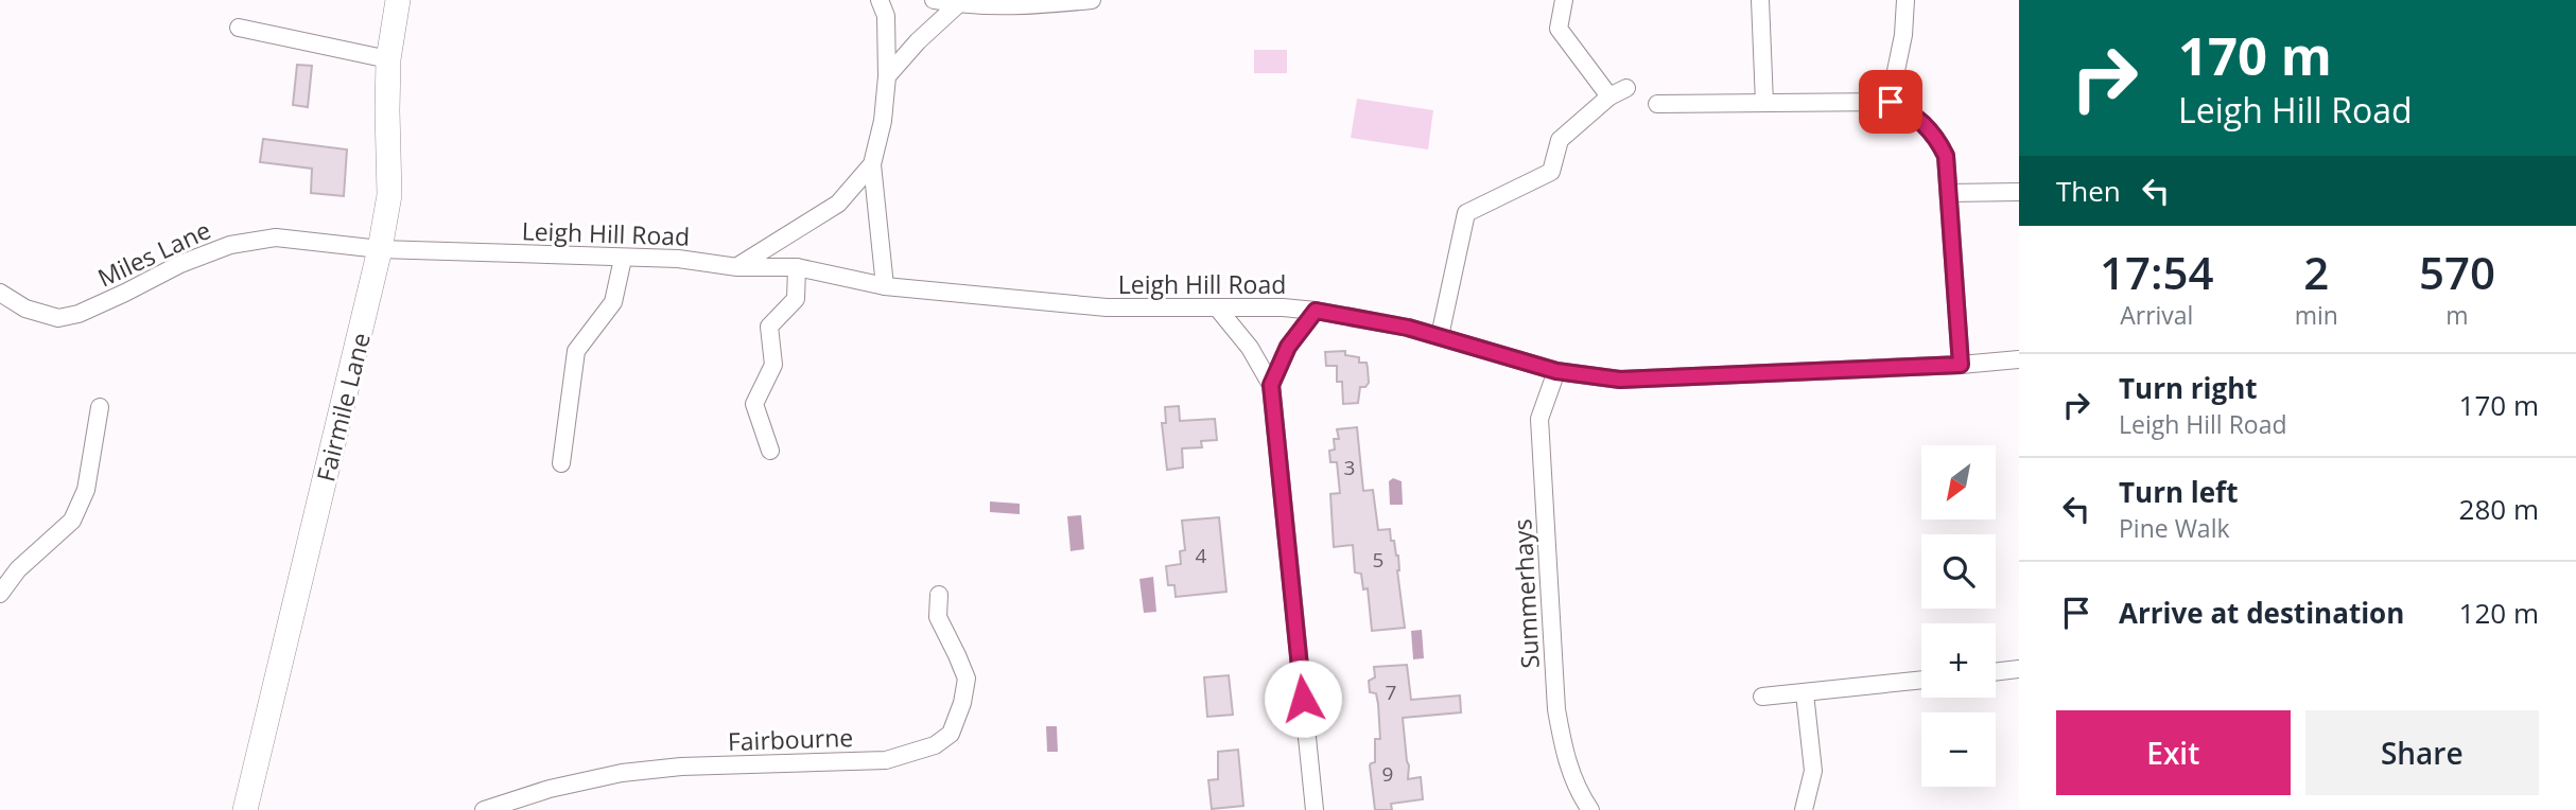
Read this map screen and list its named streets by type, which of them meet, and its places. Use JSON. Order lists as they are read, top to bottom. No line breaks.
{"streets":{"street":["Leigh Hill Road","Miles Lane","Fairmile Lane","Summerhays","Fairbourne"]},"crossings":[["Leigh Hill Road","Miles Lane"],["Leigh Hill Road","Fairmile Lane"],["Leigh Hill Road","Summerhays"],["Miles Lane","Fairmile Lane"]],"house_numbers":["3","4","5","7","9"],"north":"bottom left","page":{"turn":["170 m","Leigh Hill Road"],"then":"Then","eta":["17:54","Arrival","2","min","570","m"],"list":[{"name":"Turn right","note":"Leigh Hill Road","value":"170 m"},{"name":"Turn left","note":"Pine Walk","value":"280 m"},{"name":"Arrive at destination","value":"120 m"}],"map_buttons":["+","−"],"buttons":["Exit","Share"]}}
